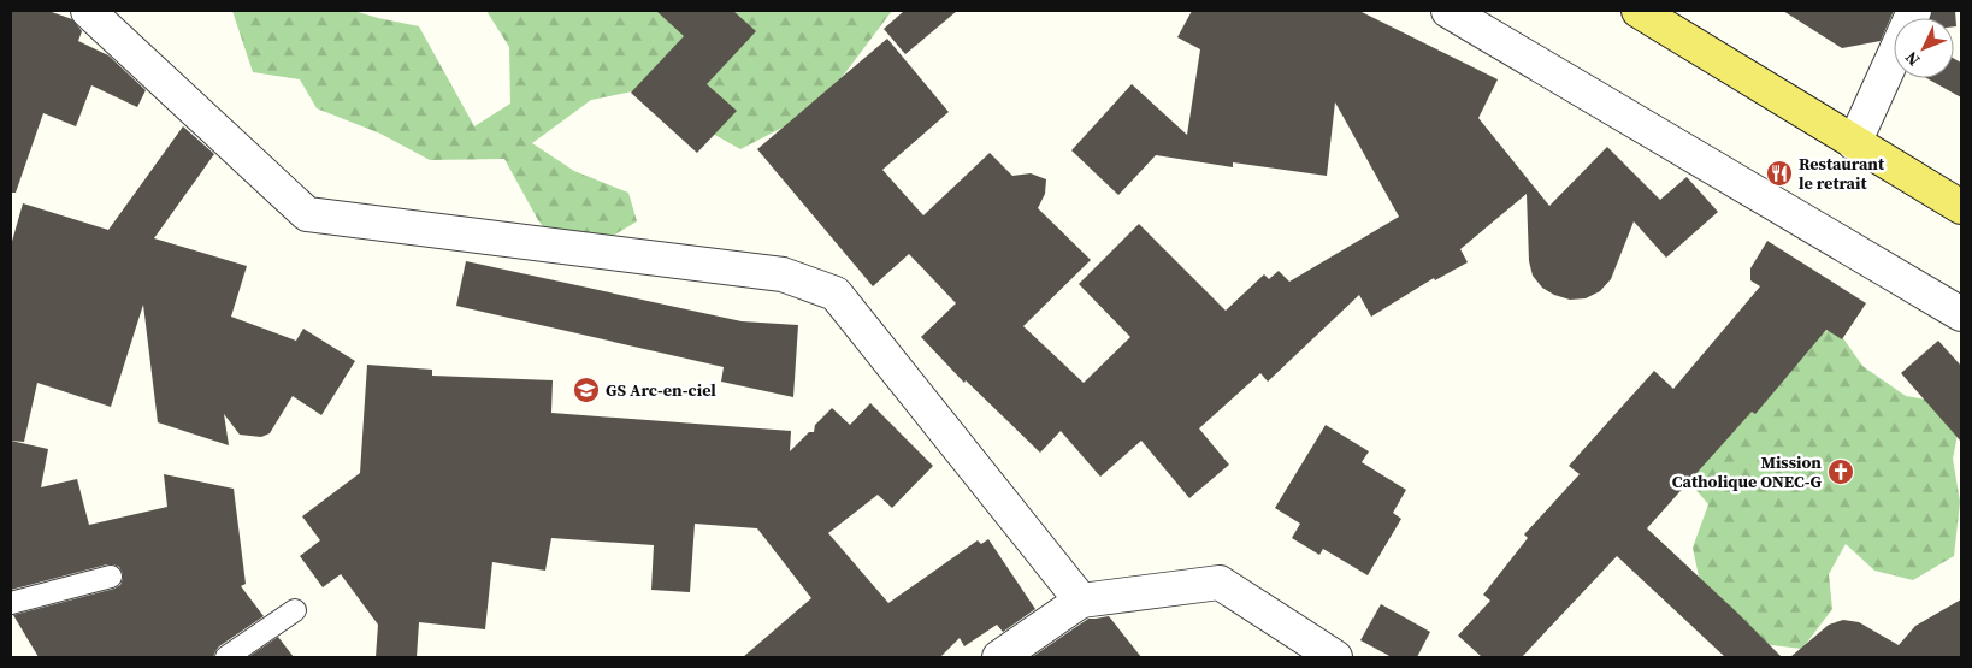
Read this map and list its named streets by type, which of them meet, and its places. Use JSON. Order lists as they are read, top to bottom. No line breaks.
{"places":{"restaurant":["Restaurant le retrait"],"school or university":["GS Arc-en-ciel"],"church":["Mission Catholique ONEC-G"]},"north":"bottom left"}
